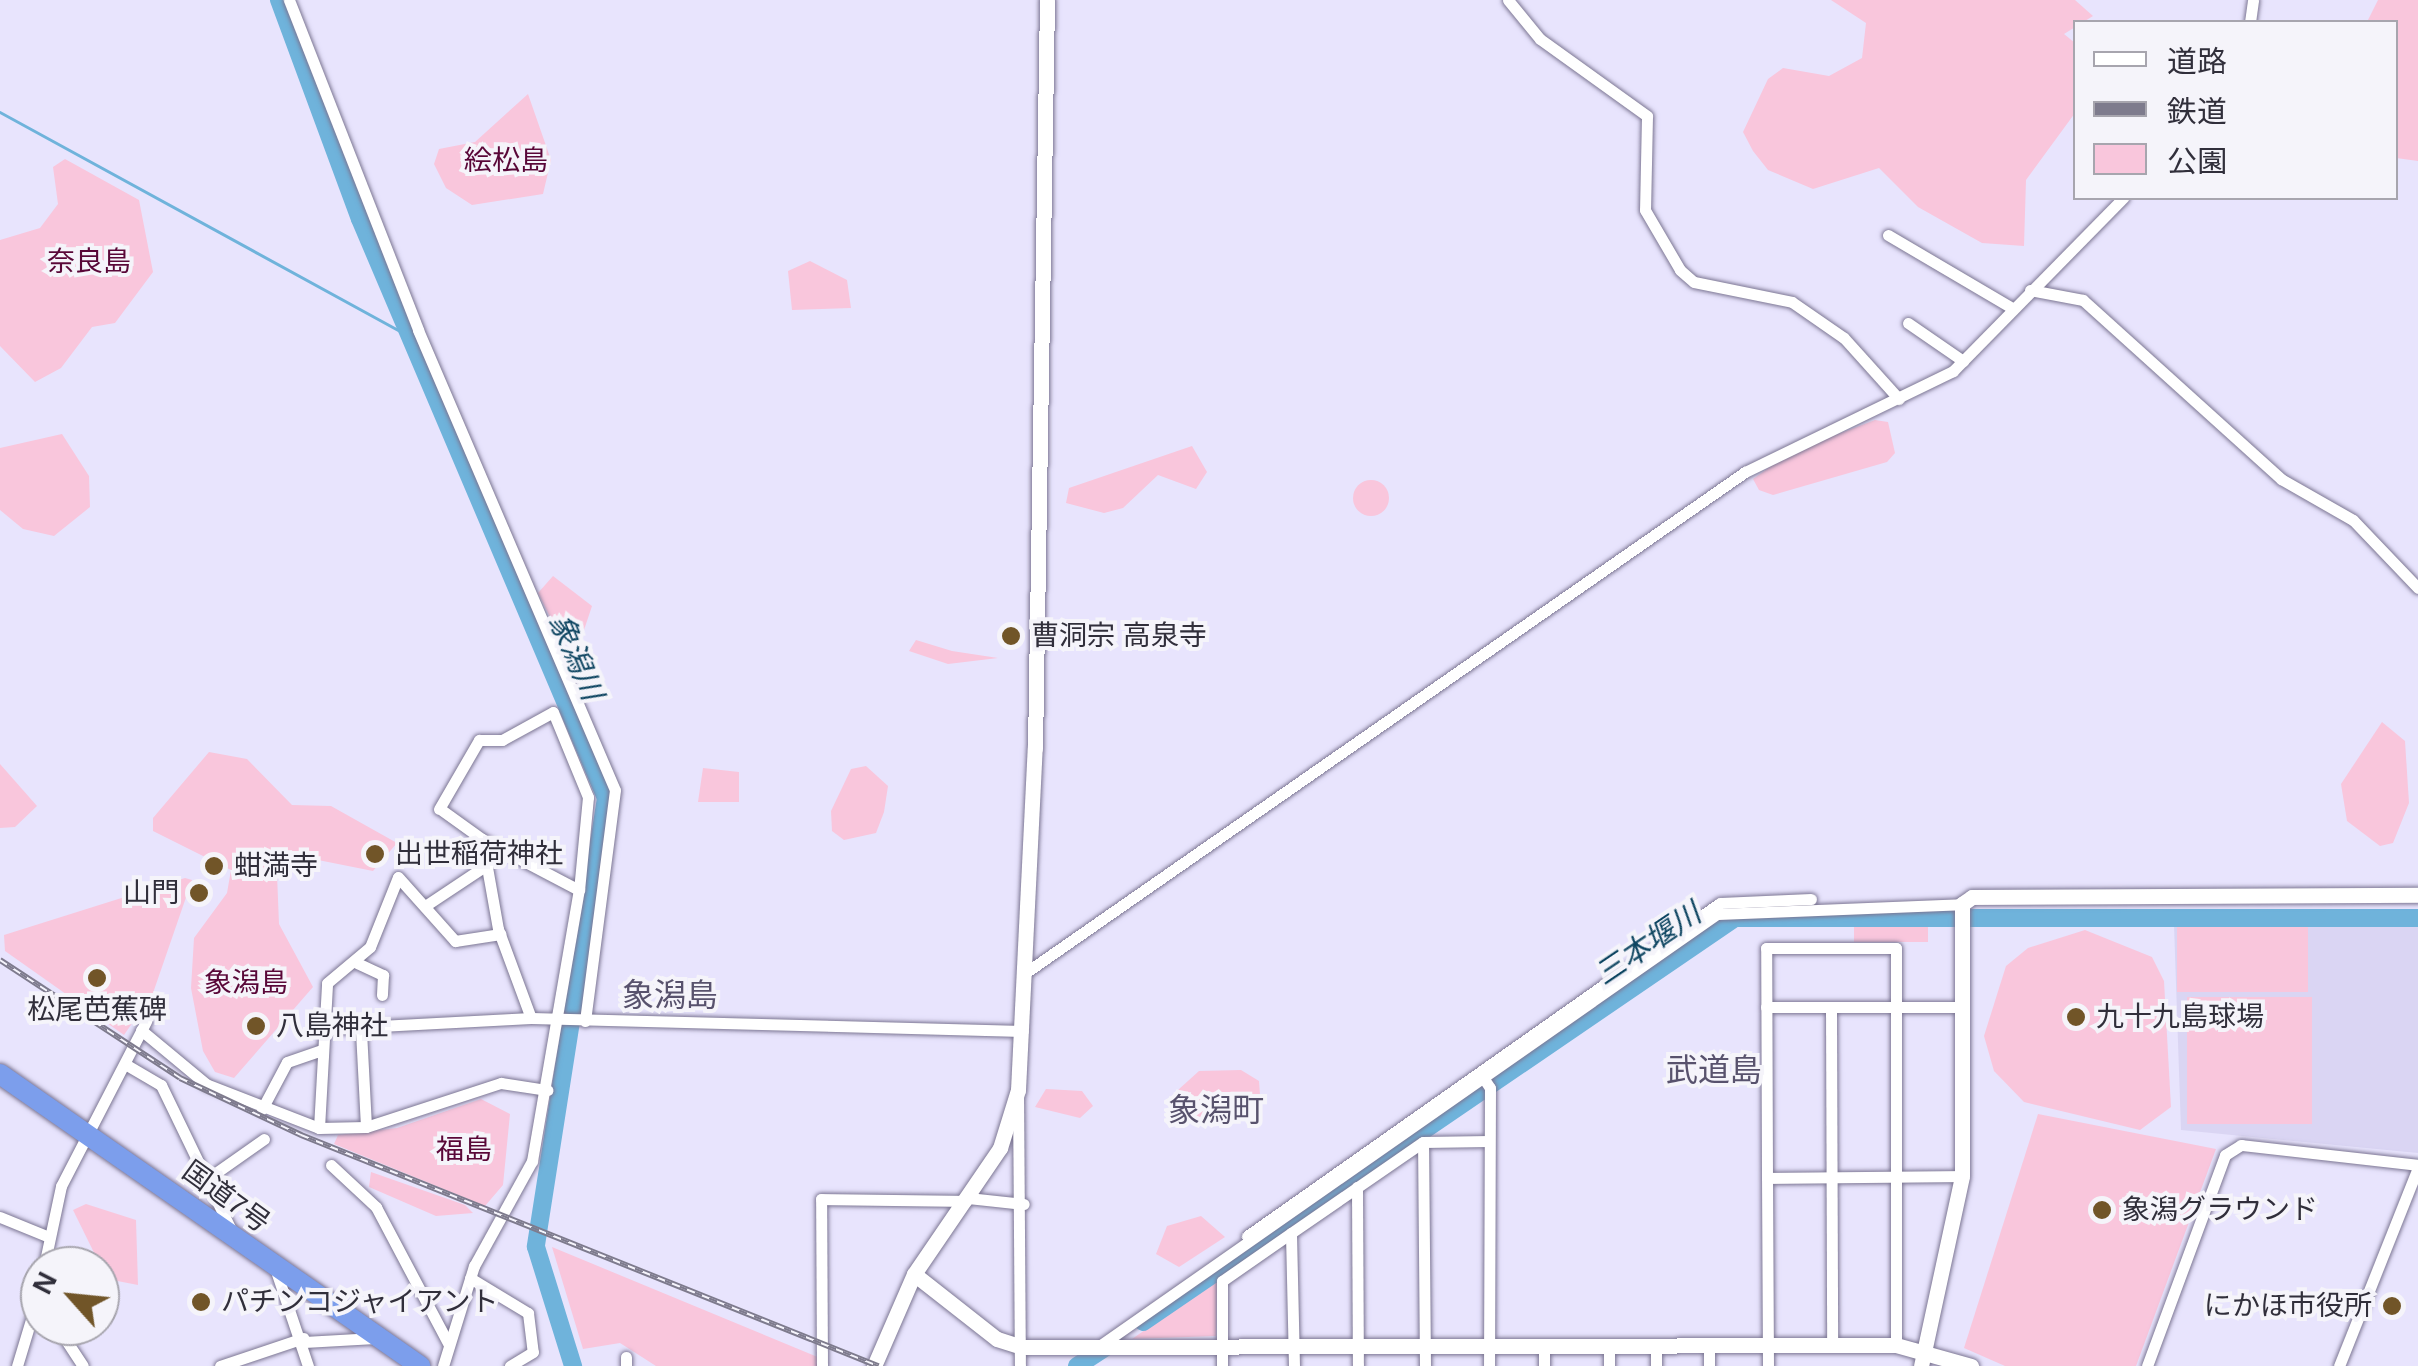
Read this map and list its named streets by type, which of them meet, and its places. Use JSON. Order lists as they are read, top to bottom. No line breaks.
{"streets":{"highway":["国道7号"]},"districts":["象潟島","武道島","象潟町"],"water":["象潟川","三本堰川"],"parks":["絵松島","奈良島","象潟島","福島"],"places":["曹洞宗 高泉寺","出世稲荷神社","蚶満寺","山門","松尾芭蕉碑","九十九島球場","八島神社","象潟グラウンド","パチンコジャイアント","にかほ市役所"],"legend":["道路","鉄道","公園"],"north":"top left"}
